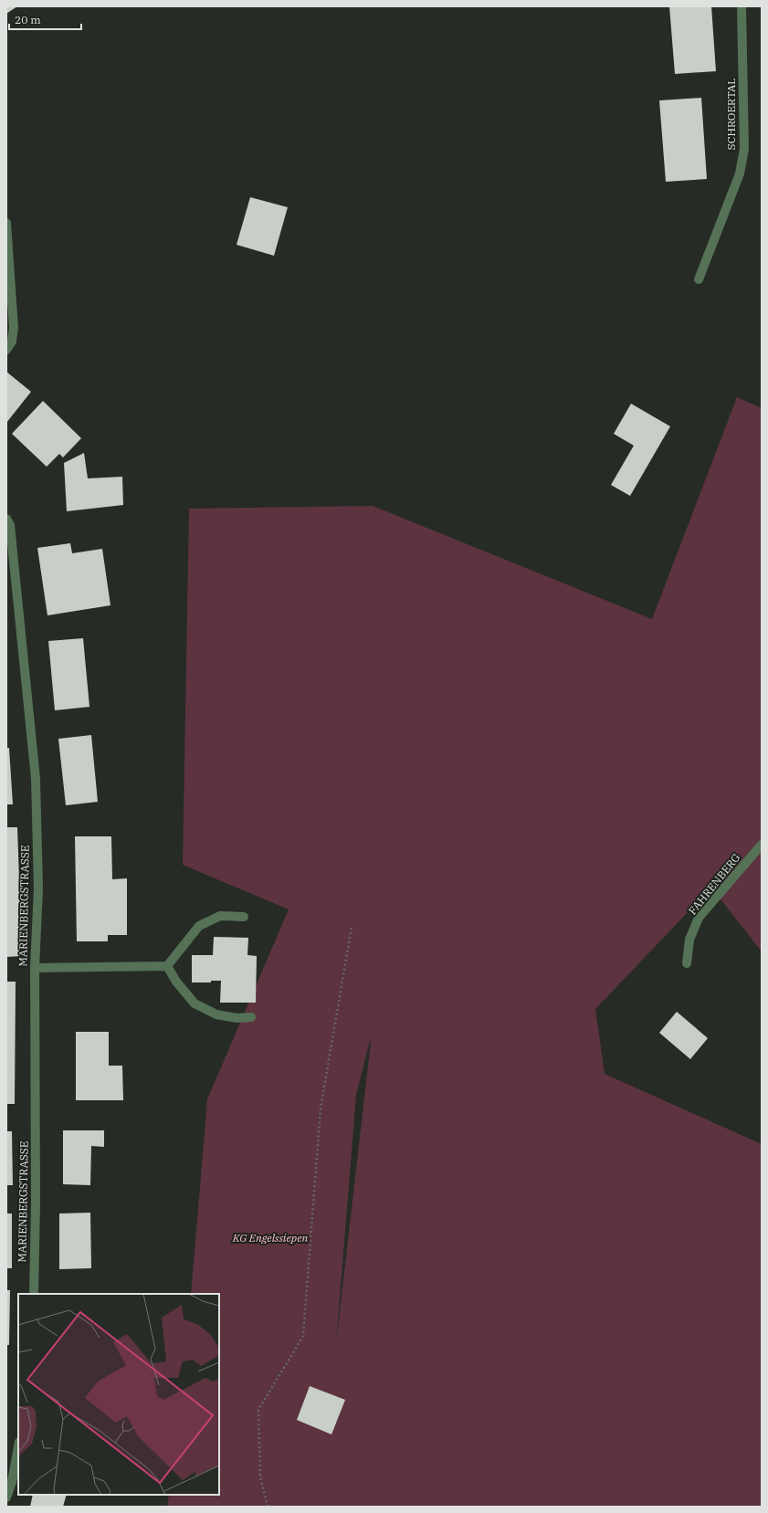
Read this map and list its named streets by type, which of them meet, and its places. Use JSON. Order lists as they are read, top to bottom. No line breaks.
{"streets":{"street":["SCHROERTAL","FAHRENBERG","MARIENBERGSTRASSE"]},"parks":["KG Engelssiepen"],"scale_bar":"20 m"}
